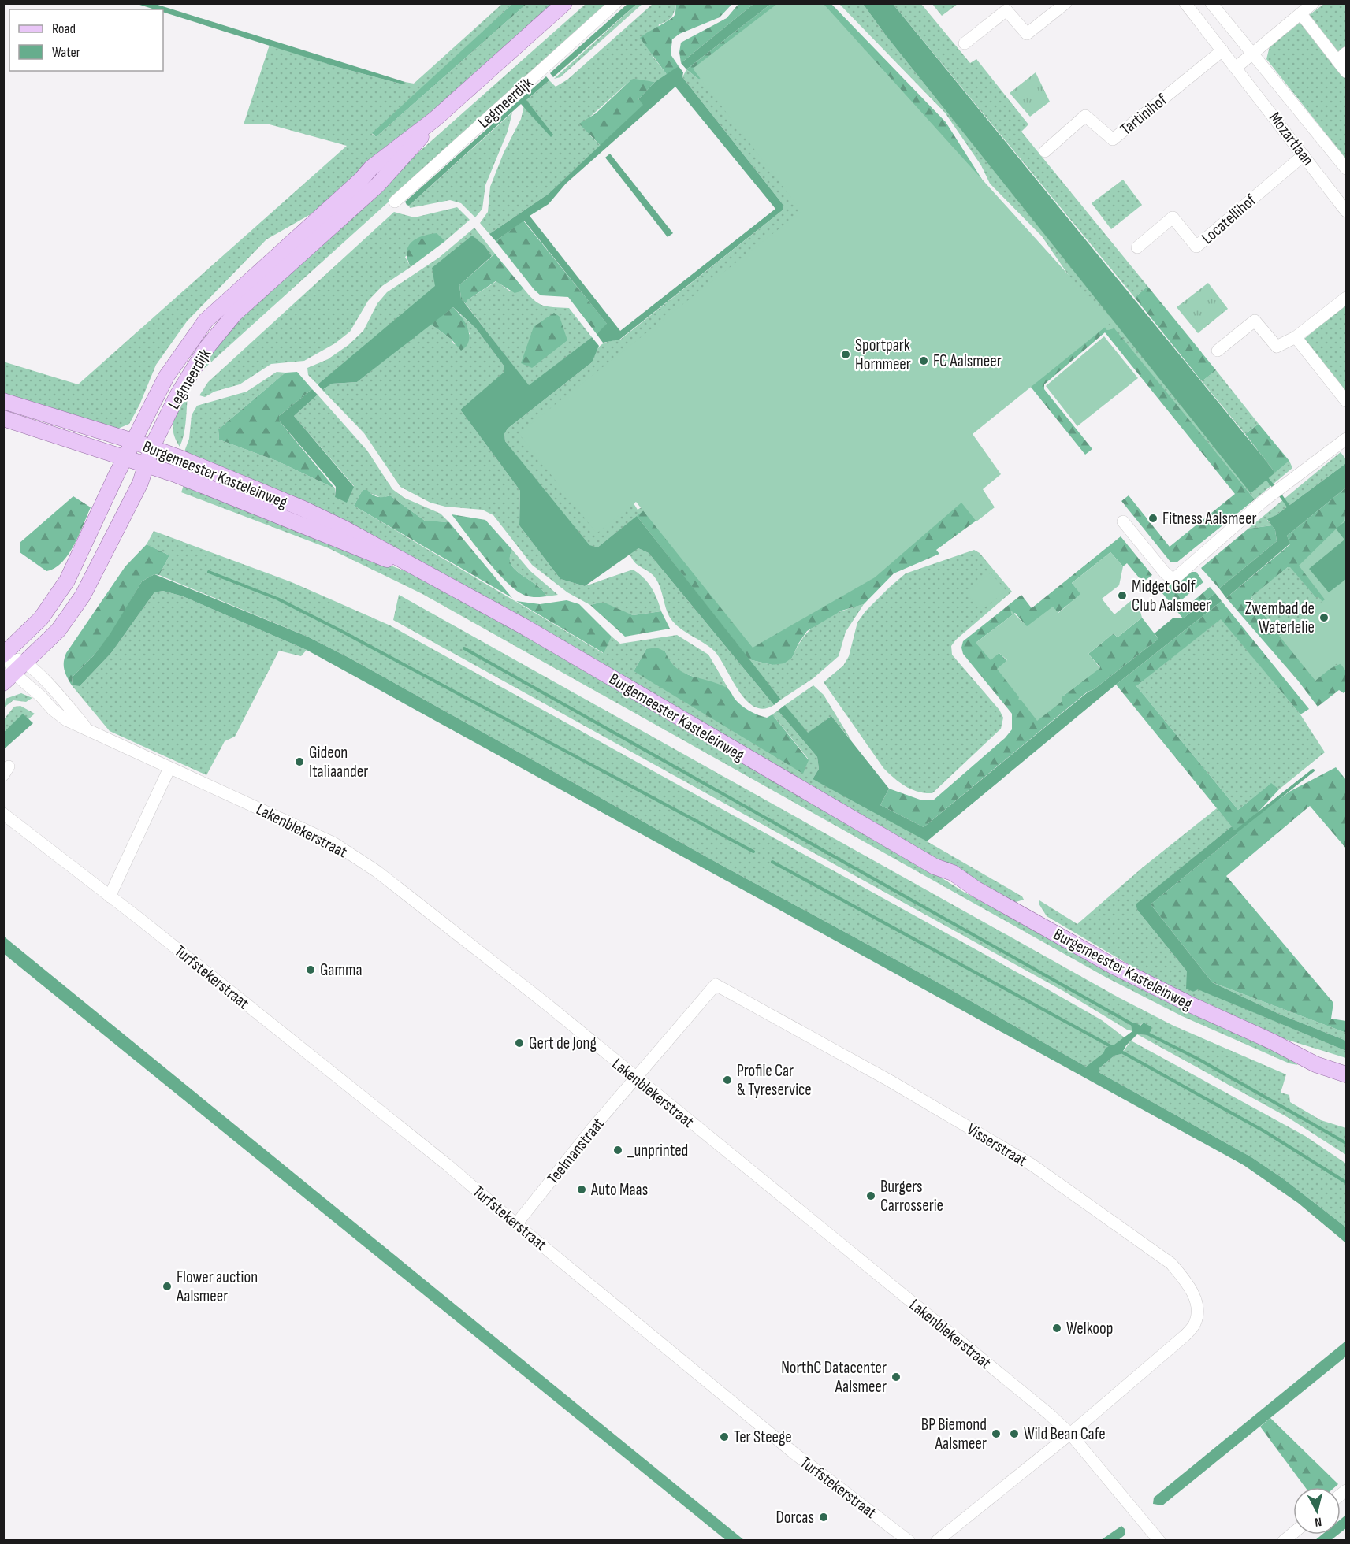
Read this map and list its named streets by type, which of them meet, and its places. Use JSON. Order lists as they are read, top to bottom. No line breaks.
{"streets":{"main road":["Legmeerdijk","Burgemeester Kasteleinweg"],"street":["Tartinihof","Mozartlaan","Locatellihof","Lakenblekerstraat","Turfstekerstraat","Visserstraat","Teelmanstraat"]},"crossings":[["Legmeerdijk","Burgemeester Kasteleinweg"],["Legmeerdijk","Lakenblekerstraat"],["Tartinihof","Mozartlaan"],["Mozartlaan","Locatellihof"],["Lakenblekerstraat","Visserstraat"],["Lakenblekerstraat","Teelmanstraat"],["Turfstekerstraat","Teelmanstraat"],["Visserstraat","Teelmanstraat"]],"places":["Sportpark Hornmeer","FC Aalsmeer","Fitness Aalsmeer","Midget Golf Club Aalsmeer","Zwembad de Waterlelie","Gideon Italiaander","Gamma","Gert de Jong","Profile Car & Tyreservice","_unprinted","Auto Maas","Burgers Carrosserie","Flower auction Aalsmeer","Welkoop","NorthC Datacenter Aalsmeer","BP Biemond Aalsmeer","Wild Bean Cafe","Ter Steege","Dorcas"],"legend":["Road","Water"],"north":"bottom"}
